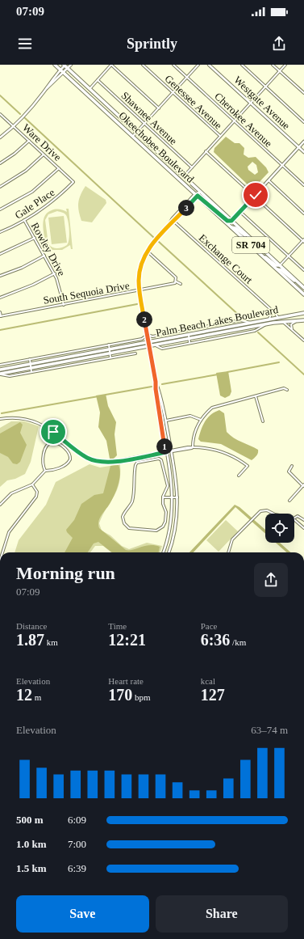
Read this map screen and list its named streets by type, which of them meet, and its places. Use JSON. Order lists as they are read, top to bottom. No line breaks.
{"streets":{"main road":["Okeechobee Boulevard","SR 704","Palm Beach Lakes Boulevard"],"street":["Genessee Avenue","Westgate Avenue","Shawnee Avenue","Cherokee Avenue","Ware Drive","Gale Place","Rowley Drive","Exchange Court","South Sequoia Drive"]},"crossings":[["Ware Drive","Gale Place"],["Gale Place","Rowley Drive"],["Rowley Drive","South Sequoia Drive"],["Exchange Court","Palm Beach Lakes Boulevard"]],"page":{"status":"07:09","header":"Sprintly","pins":["3","2","1"],"heading":["Morning run","07:09"],"stats":[["Distance","1.87 km"],["Time","12:21"],["Pace","6:36 /km"],["Elevation","12 m"],["Heart rate","170 bpm"],["kcal","127"]],"chart":["Elevation","63–74 m"],"list":[{"name":"500 m","note":"6:09"},{"name":"1.0 km","note":"7:00"},{"name":"1.5 km","note":"6:39"}],"buttons":["Save","Share"]}}
